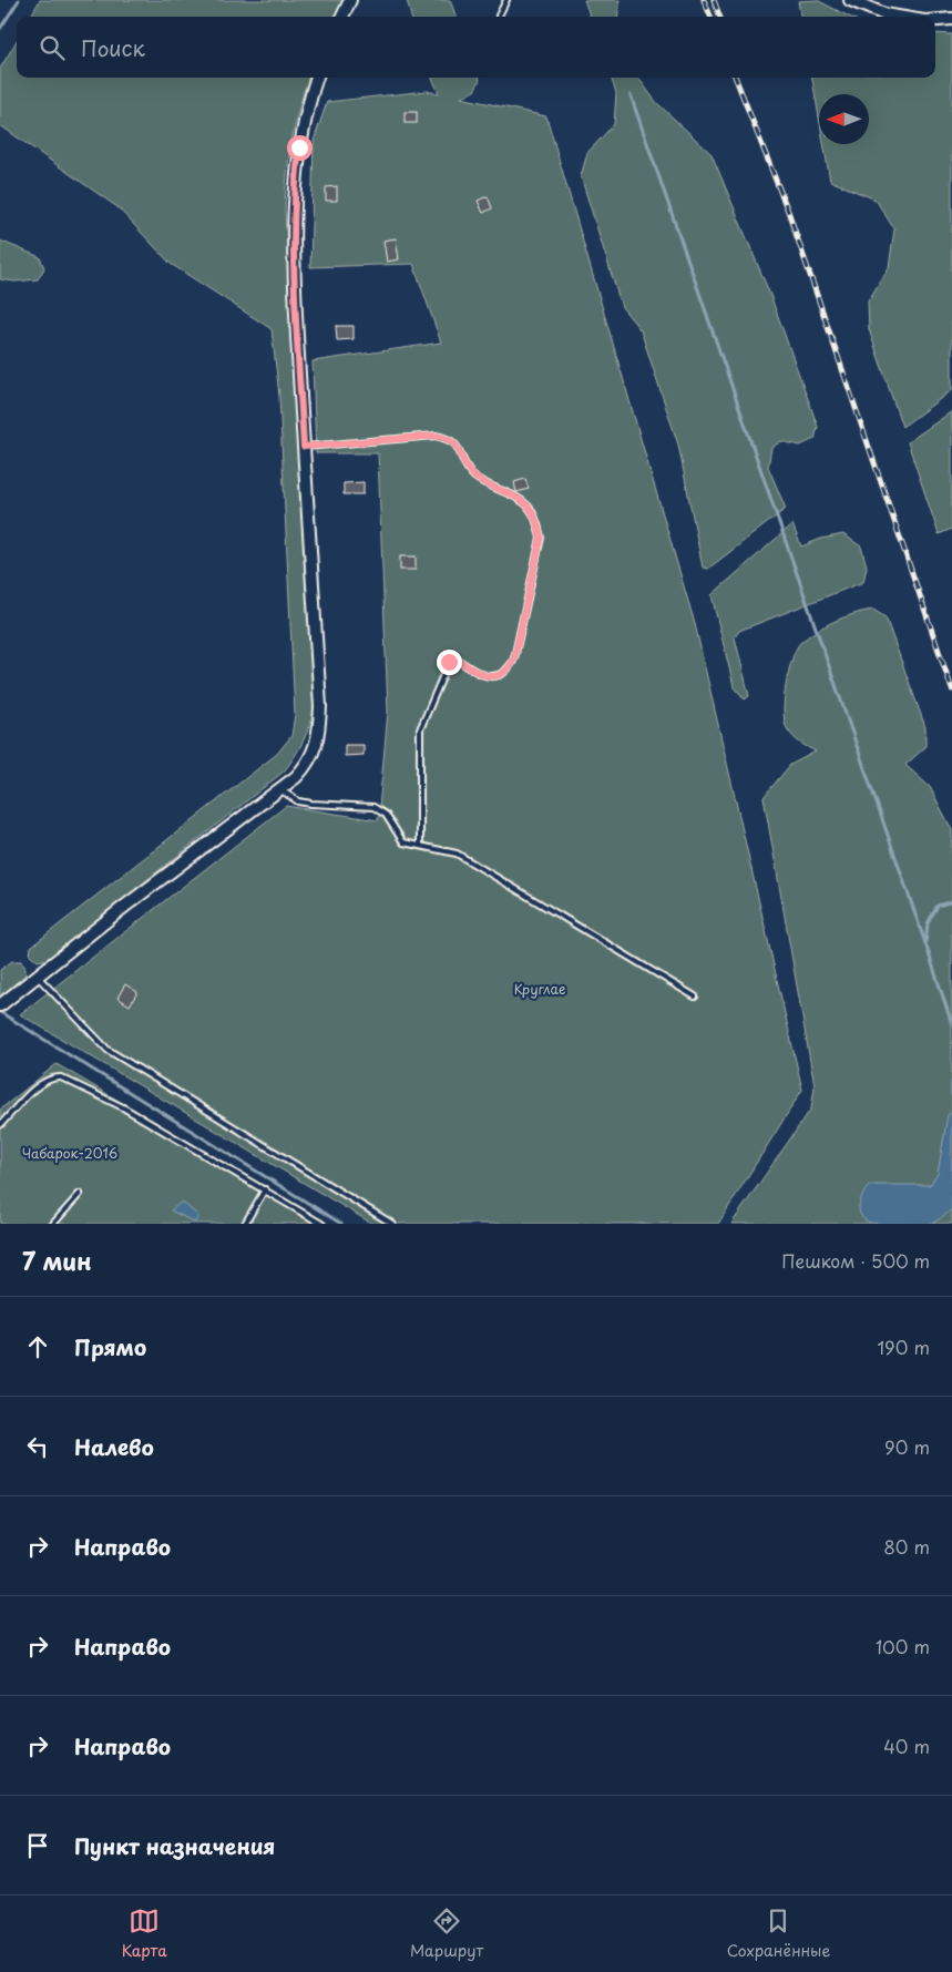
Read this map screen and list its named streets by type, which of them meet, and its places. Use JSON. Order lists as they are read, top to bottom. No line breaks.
{"parks":["Круглае","Чабарок-2016"],"north":"left","page":{"search":"Поиск","heading":["7 мин","Пешком · 500 m"],"list":[["Прямо","190 m"],["Налево","90 m"],["Направо","80 m"],["Направо","100 m"],["Направо","40 m"],"Пункт назначения"],"nav":["Карта","Маршрут","Сохранённые"]}}
